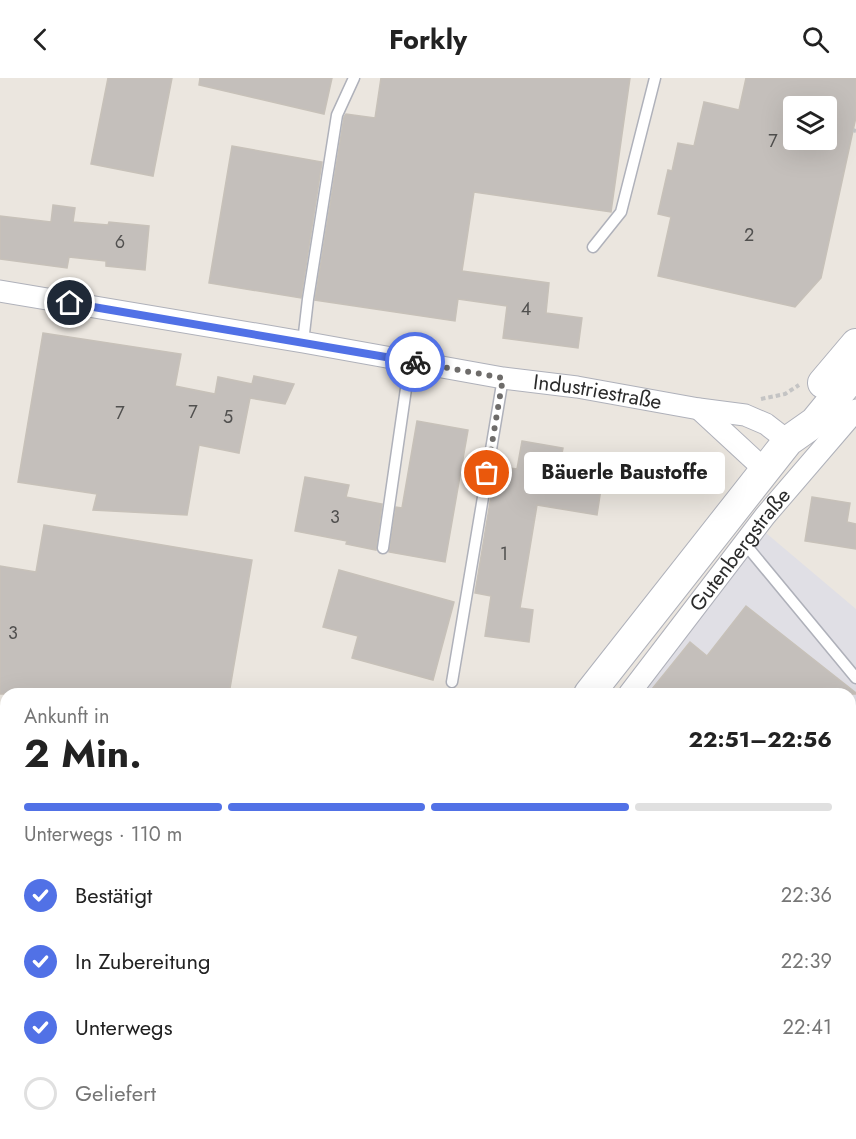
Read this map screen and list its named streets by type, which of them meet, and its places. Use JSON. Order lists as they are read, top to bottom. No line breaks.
{"streets":{"street":["Industriestraße","Gutenbergstraße"]},"places":["Bäuerle Baustoffe"],"house_numbers":["7","2","6","4","7","7","5","3","1","3"],"page":{"header":"Forkly","bubble":"Bäuerle Baustoffe","heading":["2 Min.","Ankunft in","22:51–22:56"],"bar":"Unterwegs · 110 m","list":[["Bestätigt","22:36"],["In Zubereitung","22:39"],["Unterwegs","22:41"],"Geliefert"]}}
